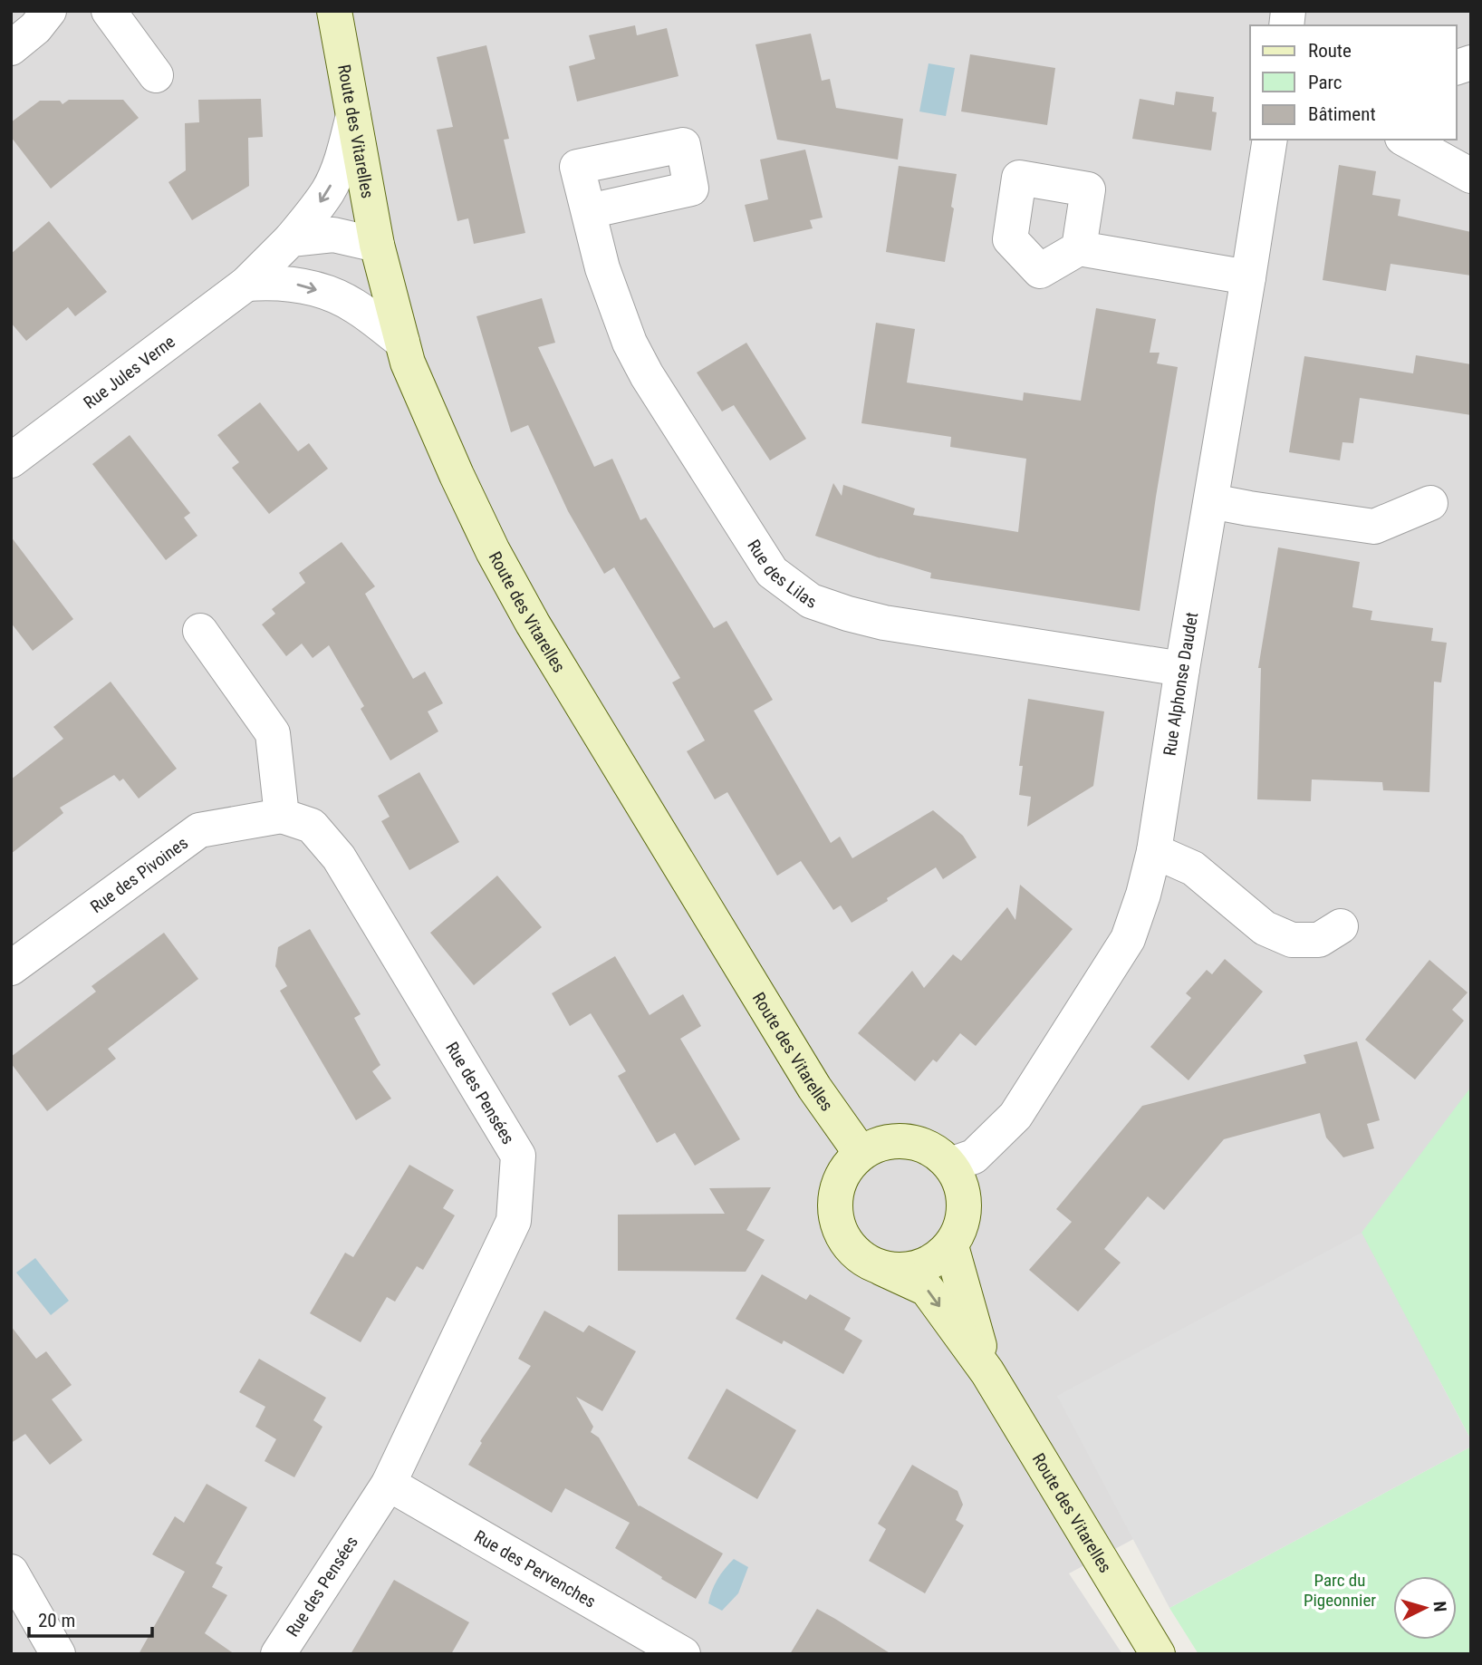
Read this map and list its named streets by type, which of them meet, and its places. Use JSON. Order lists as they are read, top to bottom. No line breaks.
{"streets":{"main road":["Route des Vitarelles"],"street":["Rue Jules Verne","Rue des Lilas","Rue Alphonse Daudet","Rue des Pivoines","Rue des Pensées","Rue des Pervenches"]},"crossings":[["Route des Vitarelles","Rue Jules Verne"],["Route des Vitarelles","Rue Alphonse Daudet"],["Rue des Lilas","Rue Alphonse Daudet"],["Rue des Pivoines","Rue des Pensées"],["Rue des Pensées","Rue des Pervenches"]],"parks":["Parc du Pigeonnier"],"legend":["Route","Parc","Bâtiment"],"scale_bar":"20 m","north":"right"}
